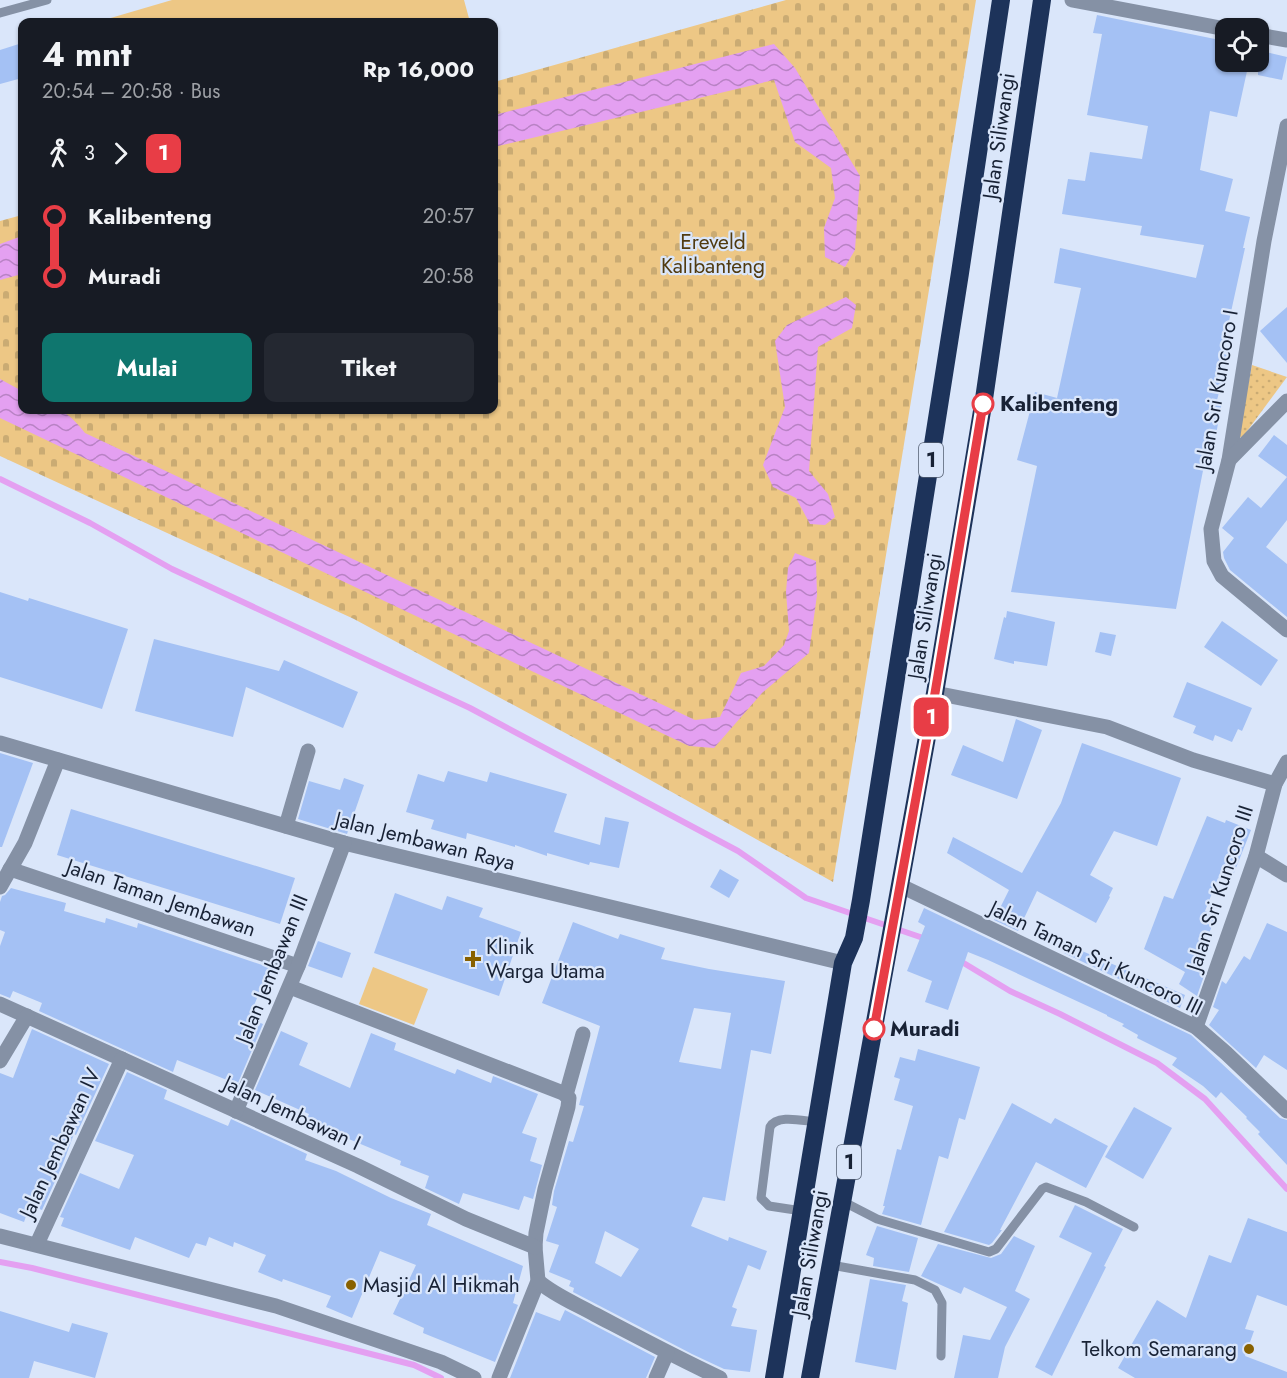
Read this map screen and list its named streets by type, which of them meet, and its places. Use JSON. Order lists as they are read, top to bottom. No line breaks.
{"streets":{"highway":["Jalan Siliwangi","1"],"street":["Jalan Sri Kuncoro I","Jalan Jembawan Raya","Jalan Sri Kuncoro III","Jalan Taman Jembawan","Jalan Taman Sri Kuncoro III","Jalan Jembawan III","Jalan Jembawan I","Jalan Jembawan IV"]},"crossings":[["Jalan Siliwangi","Jalan Jembawan Raya"],["Jalan Siliwangi","Jalan Taman Sri Kuncoro III"],["Jalan Jembawan Raya","Jalan Jembawan III"],["Jalan Sri Kuncoro III","Jalan Taman Sri Kuncoro III"],["Jalan Taman Jembawan","Jalan Jembawan III"],["Jalan Jembawan III","Jalan Jembawan I"],["Jalan Jembawan I","Jalan Jembawan IV"]],"parks":["Ereveld Kalibanteng"],"places":{"other":["Kalibenteng","Muradi","Masjid Al Hikmah","Telkom Semarang"],"health":["Klinik Warga Utama"]},"lines":["bus line 1"],"page":{"on_map":"1","heading":["4 mnt","20:54 – 20:58 · Bus","Rp 16,000"],"legs":["3","1"],"list":[{"name":"Kalibenteng","value":"20:57"},{"name":"Muradi","value":"20:58"}],"buttons":["Mulai","Tiket"]}}
